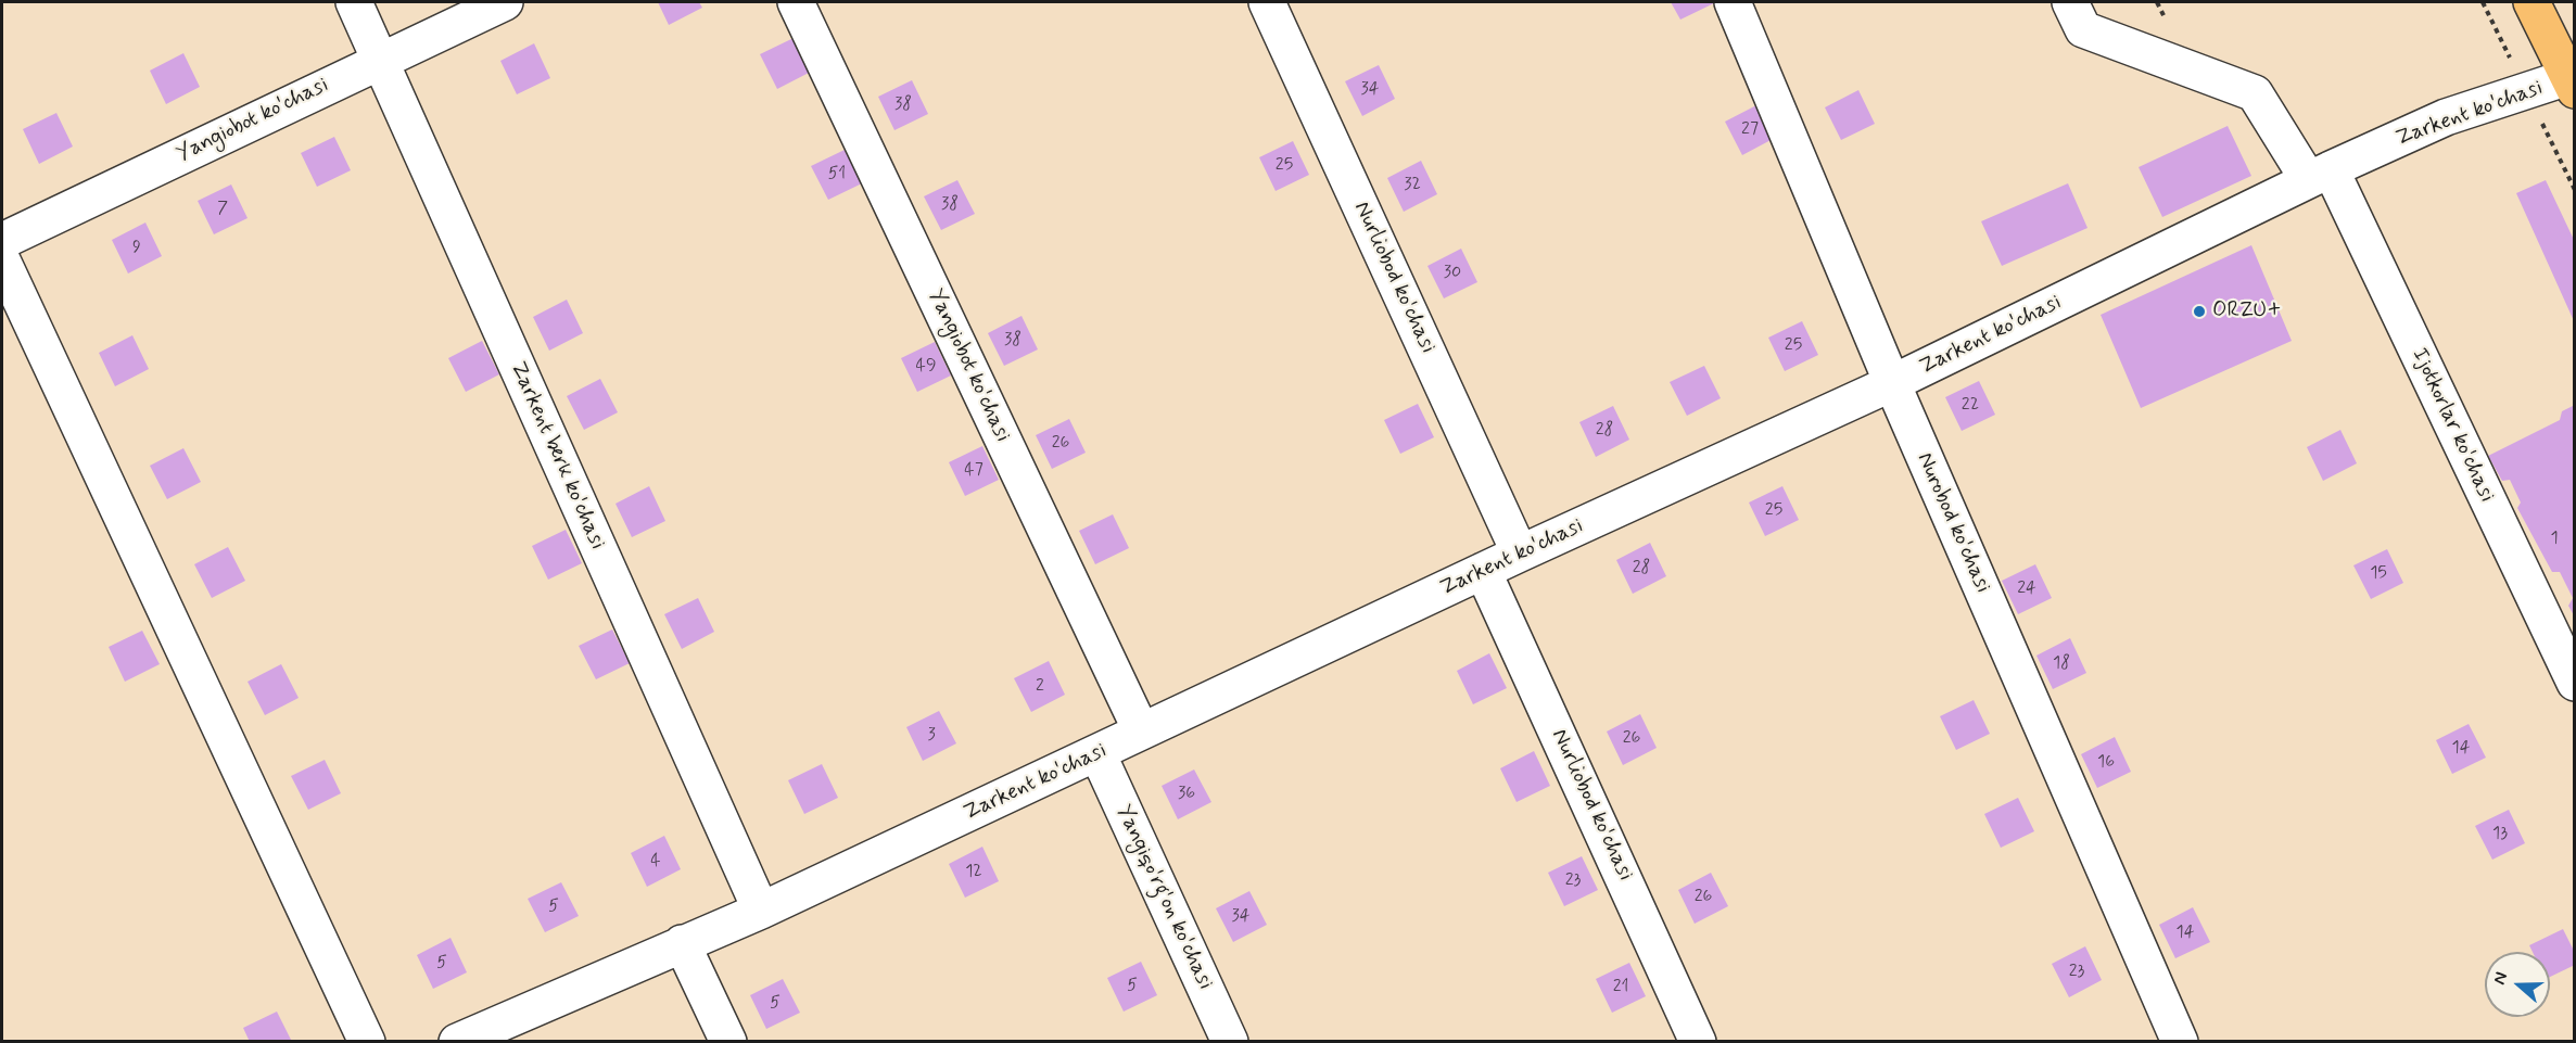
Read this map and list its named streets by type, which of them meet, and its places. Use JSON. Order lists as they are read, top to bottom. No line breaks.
{"streets":{"street":["Zarkent ko'chasi","Yangiobot ko'chasi","Nurliobod ko'chasi","Ijotkorlar ko'chasi","Zarkent berk ko'chasi","Nurobod ko'chasi","Yangiqo'rg'on ko'chasi"]},"crossings":[["Zarkent ko'chasi","Yangiobot ko'chasi"],["Zarkent ko'chasi","Nurliobod ko'chasi"],["Zarkent ko'chasi","Ijotkorlar ko'chasi"],["Zarkent ko'chasi","Zarkent berk ko'chasi"],["Zarkent ko'chasi","Nurobod ko'chasi"],["Zarkent ko'chasi","Yangiqo'rg'on ko'chasi"],["Yangiobot ko'chasi","Zarkent berk ko'chasi"]],"places":["ORZU+"],"house_numbers":["34","38","27","25","51","32","38","7","9","30","38","25","49","22","28","26","47","25","1","28","15","24","18","2","3","26","14","16","36","13","4","12","23","26","5","34","14","5","23","5","21","5"],"north":"left"}
